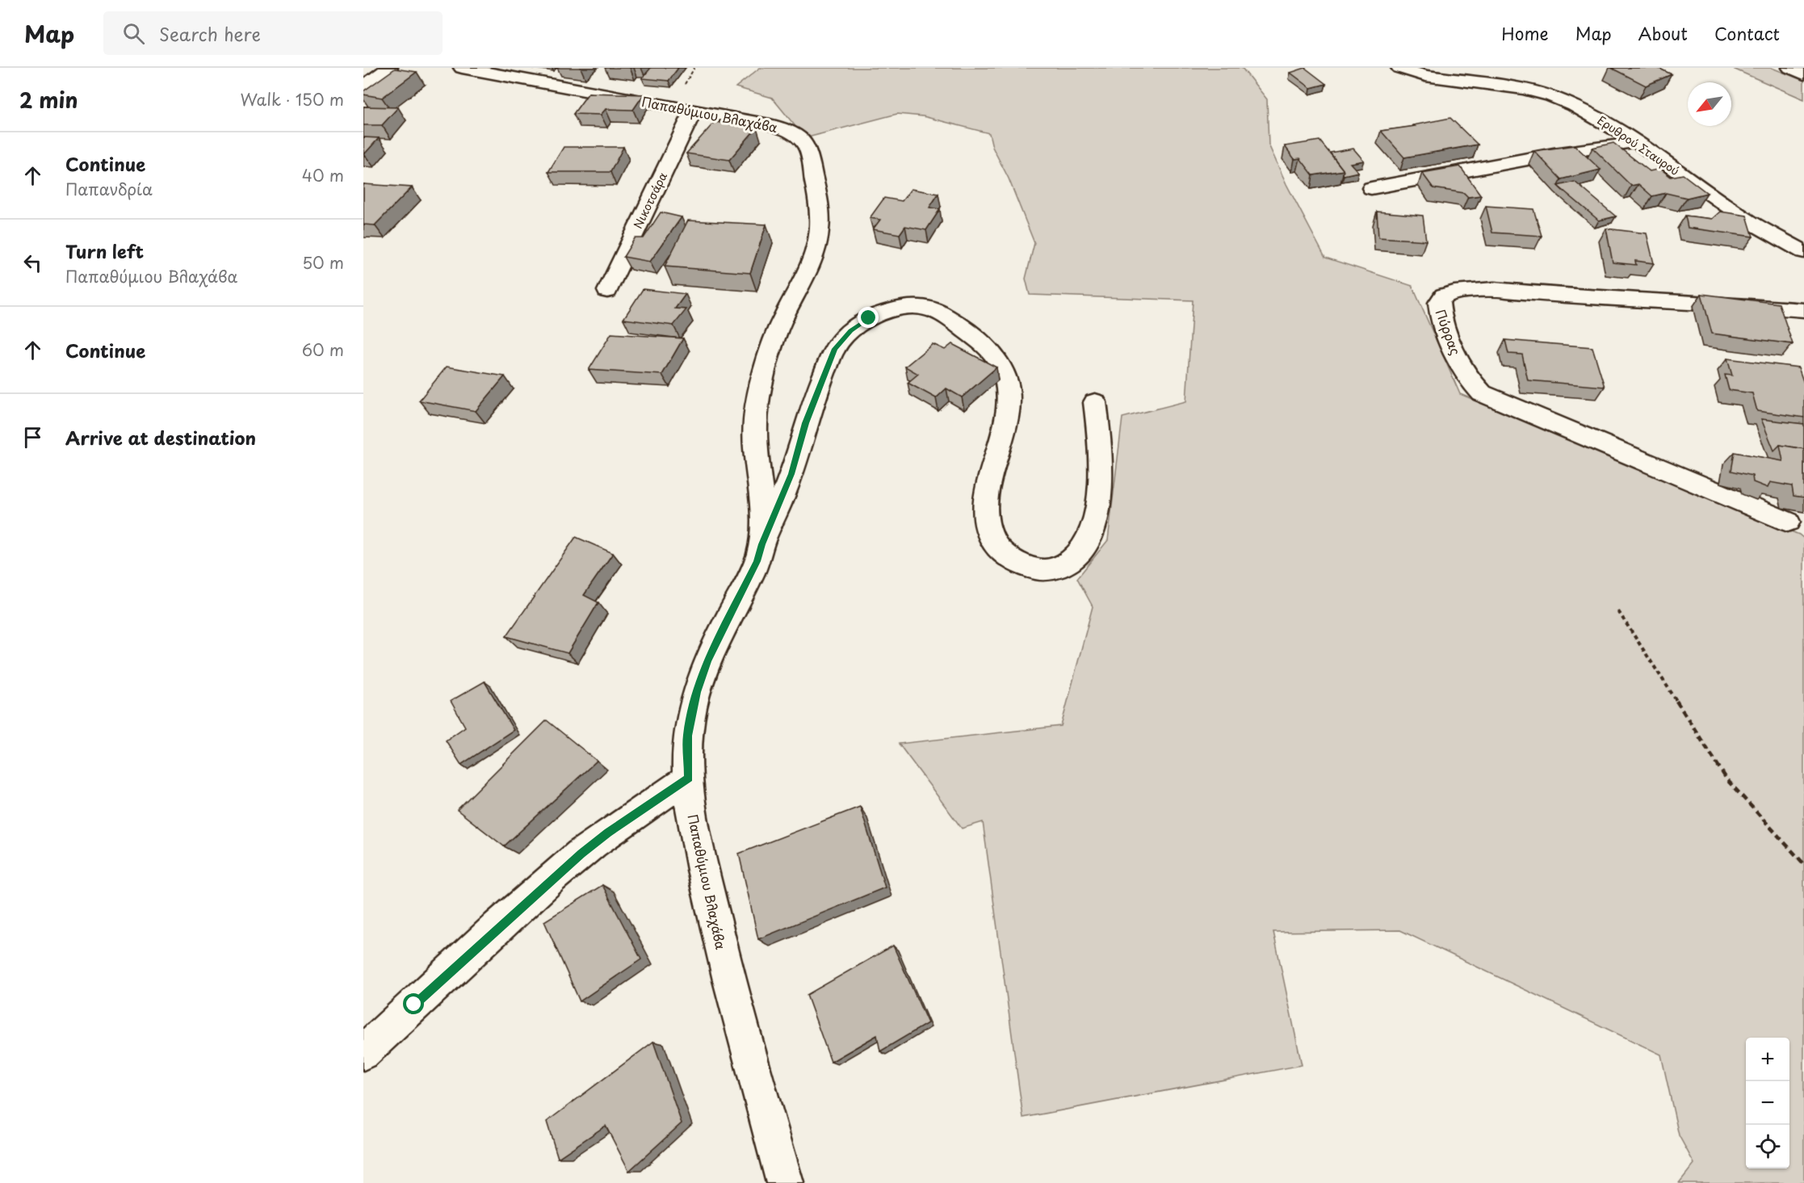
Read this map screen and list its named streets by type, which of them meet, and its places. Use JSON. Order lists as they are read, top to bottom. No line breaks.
{"streets":{"street":["Παπαθύμιου Βλαχάβα","Ερυθρού Σταυρού","Νικοτσάρα","Πύρρας"]},"crossings":[["Παπαθύμιου Βλαχάβα","Νικοτσάρα"]],"north":"bottom left","page":{"header":"Map","search":"Search here","nav":["Home","Map","About","Contact"],"heading":["2 min","Walk · 150 m"],"list":[["Continue","Παπανδρία","40 m"],["Turn left","Παπαθύμιου Βλαχάβα","50 m"],["Continue","60 m"],"Arrive at destination"],"map_buttons":["+","−"]}}
